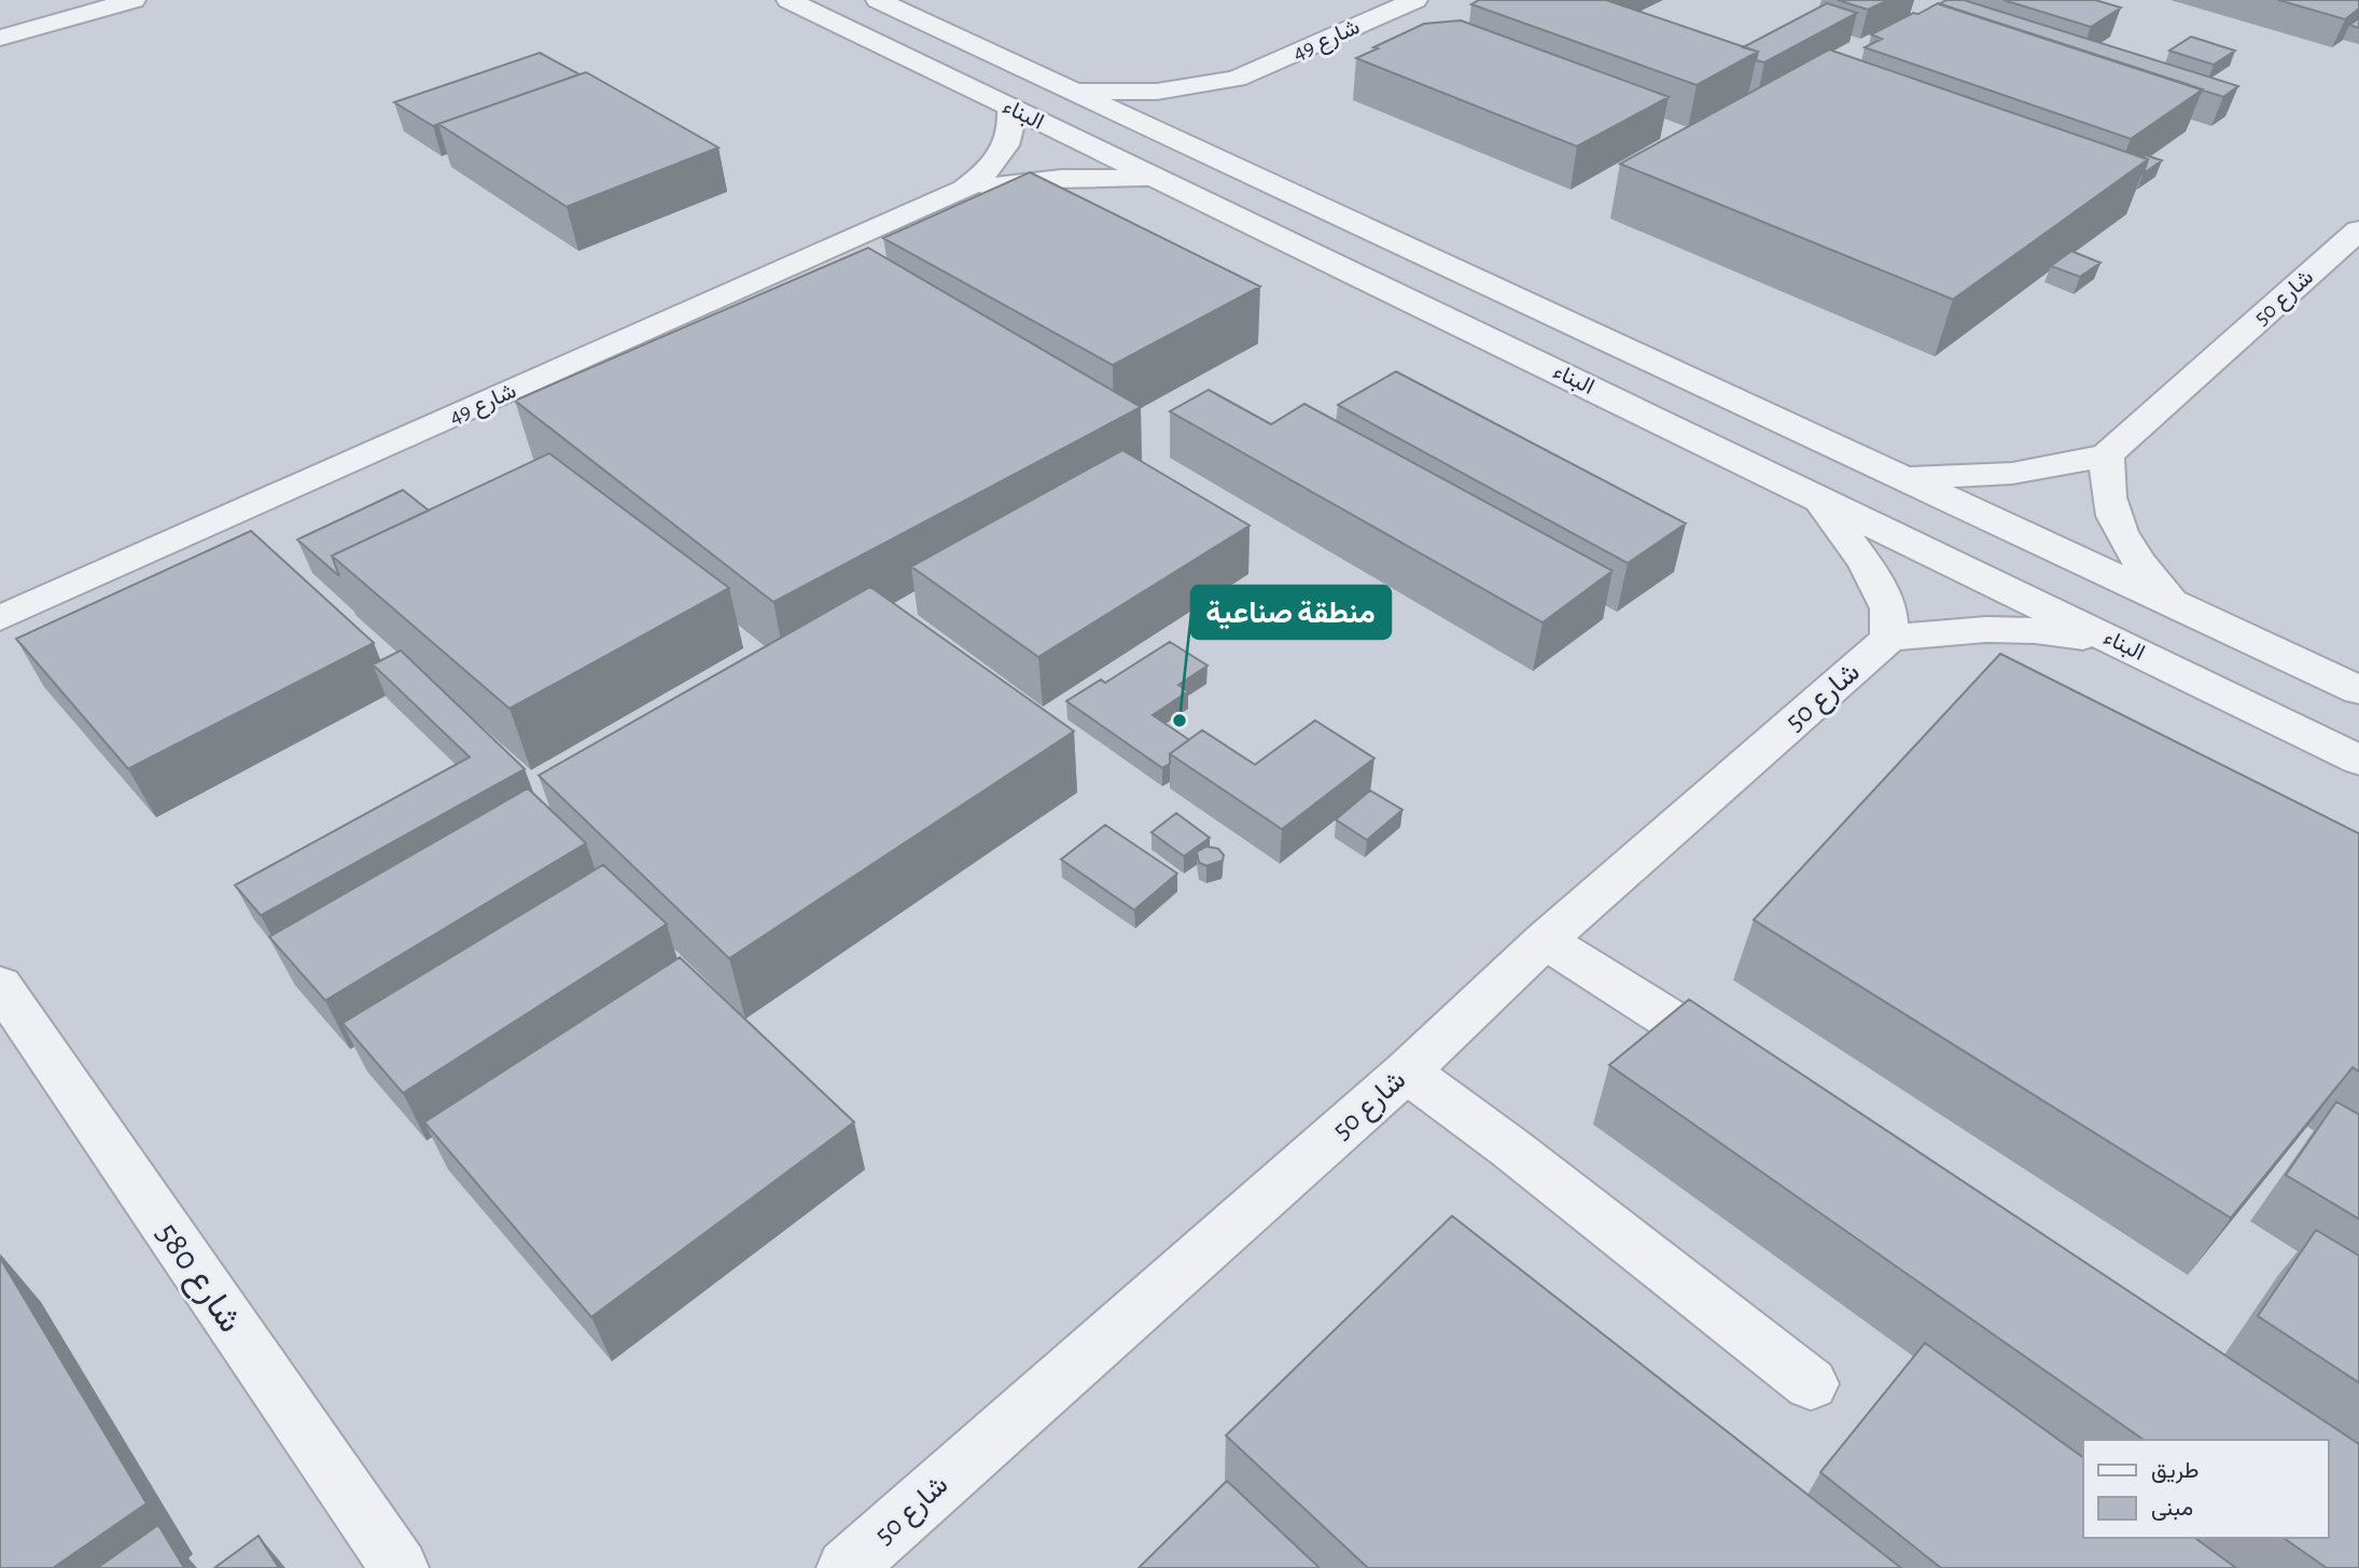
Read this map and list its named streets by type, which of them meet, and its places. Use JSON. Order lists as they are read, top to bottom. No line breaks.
{"streets":{"street":["شارع 49","البناء","شارع 50","شارع 580"]},"crossings":[["شارع 49","البناء"],["البناء","شارع 50"]],"places":["منطقة صناعية"],"legend":["طريق","مبنى"]}
